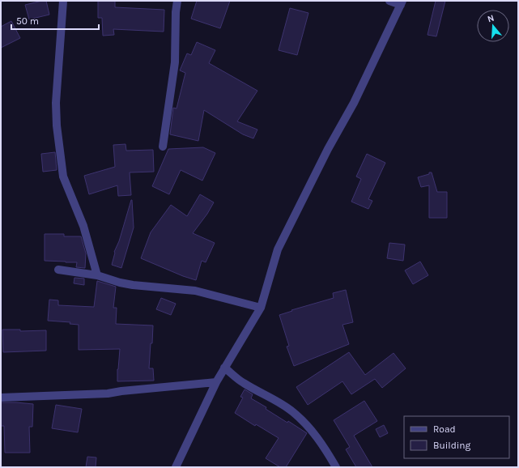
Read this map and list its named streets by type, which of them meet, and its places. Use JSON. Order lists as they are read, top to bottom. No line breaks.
{"legend":["Road","Building"],"scale_bar":"50 m","north":"top"}
